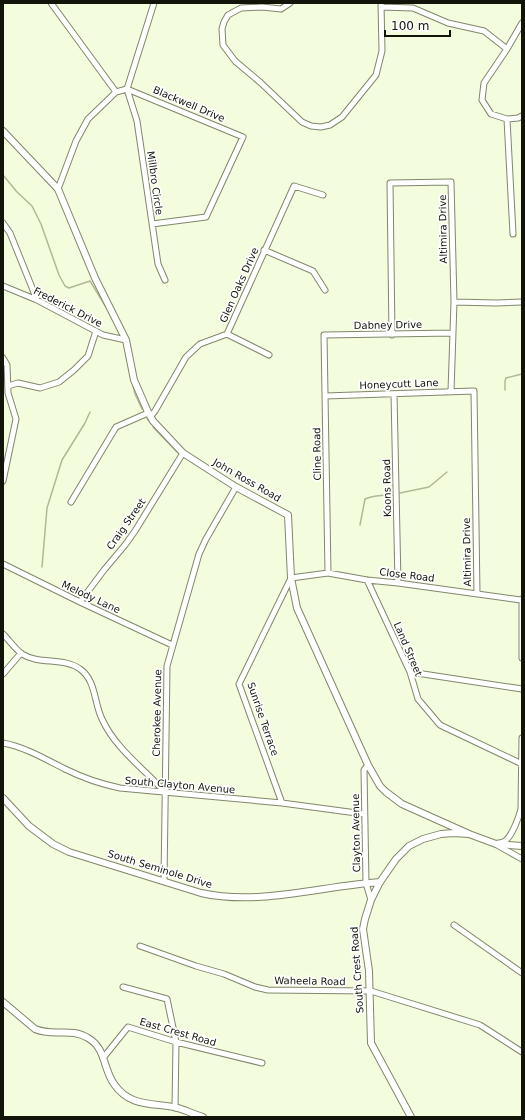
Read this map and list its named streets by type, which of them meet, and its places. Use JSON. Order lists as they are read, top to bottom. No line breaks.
{"streets":{"street":["Blackwell Drive","Millbro Circle","Altimira Drive","Glen Oaks Drive","Frederick Drive","Dabney Drive","Honeycutt Lane","Cline Road","John Ross Road","Koons Road","Craig Street","Close Road","Melody Lane","Land Street","Cherokee Avenue","Sunrise Terrace","South Clayton Avenue","Clayton Avenue","South Seminole Drive","South Crest Road","Waheela Road","East Crest Road"]},"crossings":[["Blackwell Drive","Millbro Circle"],["Altimira Drive","Dabney Drive"],["Altimira Drive","Honeycutt Lane"],["Altimira Drive","Close Road"],["Glen Oaks Drive","John Ross Road"],["Frederick Drive","John Ross Road"],["Dabney Drive","Cline Road"],["Honeycutt Lane","Cline Road"],["Honeycutt Lane","Koons Road"],["Cline Road","Close Road"],["John Ross Road","Craig Street"],["John Ross Road","Close Road"],["John Ross Road","Cherokee Avenue"],["John Ross Road","Sunrise Terrace"],["John Ross Road","Clayton Avenue"],["John Ross Road","South Crest Road"],["Koons Road","Close Road"],["Craig Street","Melody Lane"],["Close Road","Land Street"],["Close Road","Sunrise Terrace"],["Melody Lane","Cherokee Avenue"],["Cherokee Avenue","South Clayton Avenue"],["Cherokee Avenue","South Seminole Drive"],["Sunrise Terrace","South Clayton Avenue"],["South Clayton Avenue","Clayton Avenue"],["Clayton Avenue","South Seminole Drive"],["Clayton Avenue","South Crest Road"],["South Seminole Drive","South Crest Road"],["South Crest Road","Waheela Road"]],"scale_bar":"100 m"}
